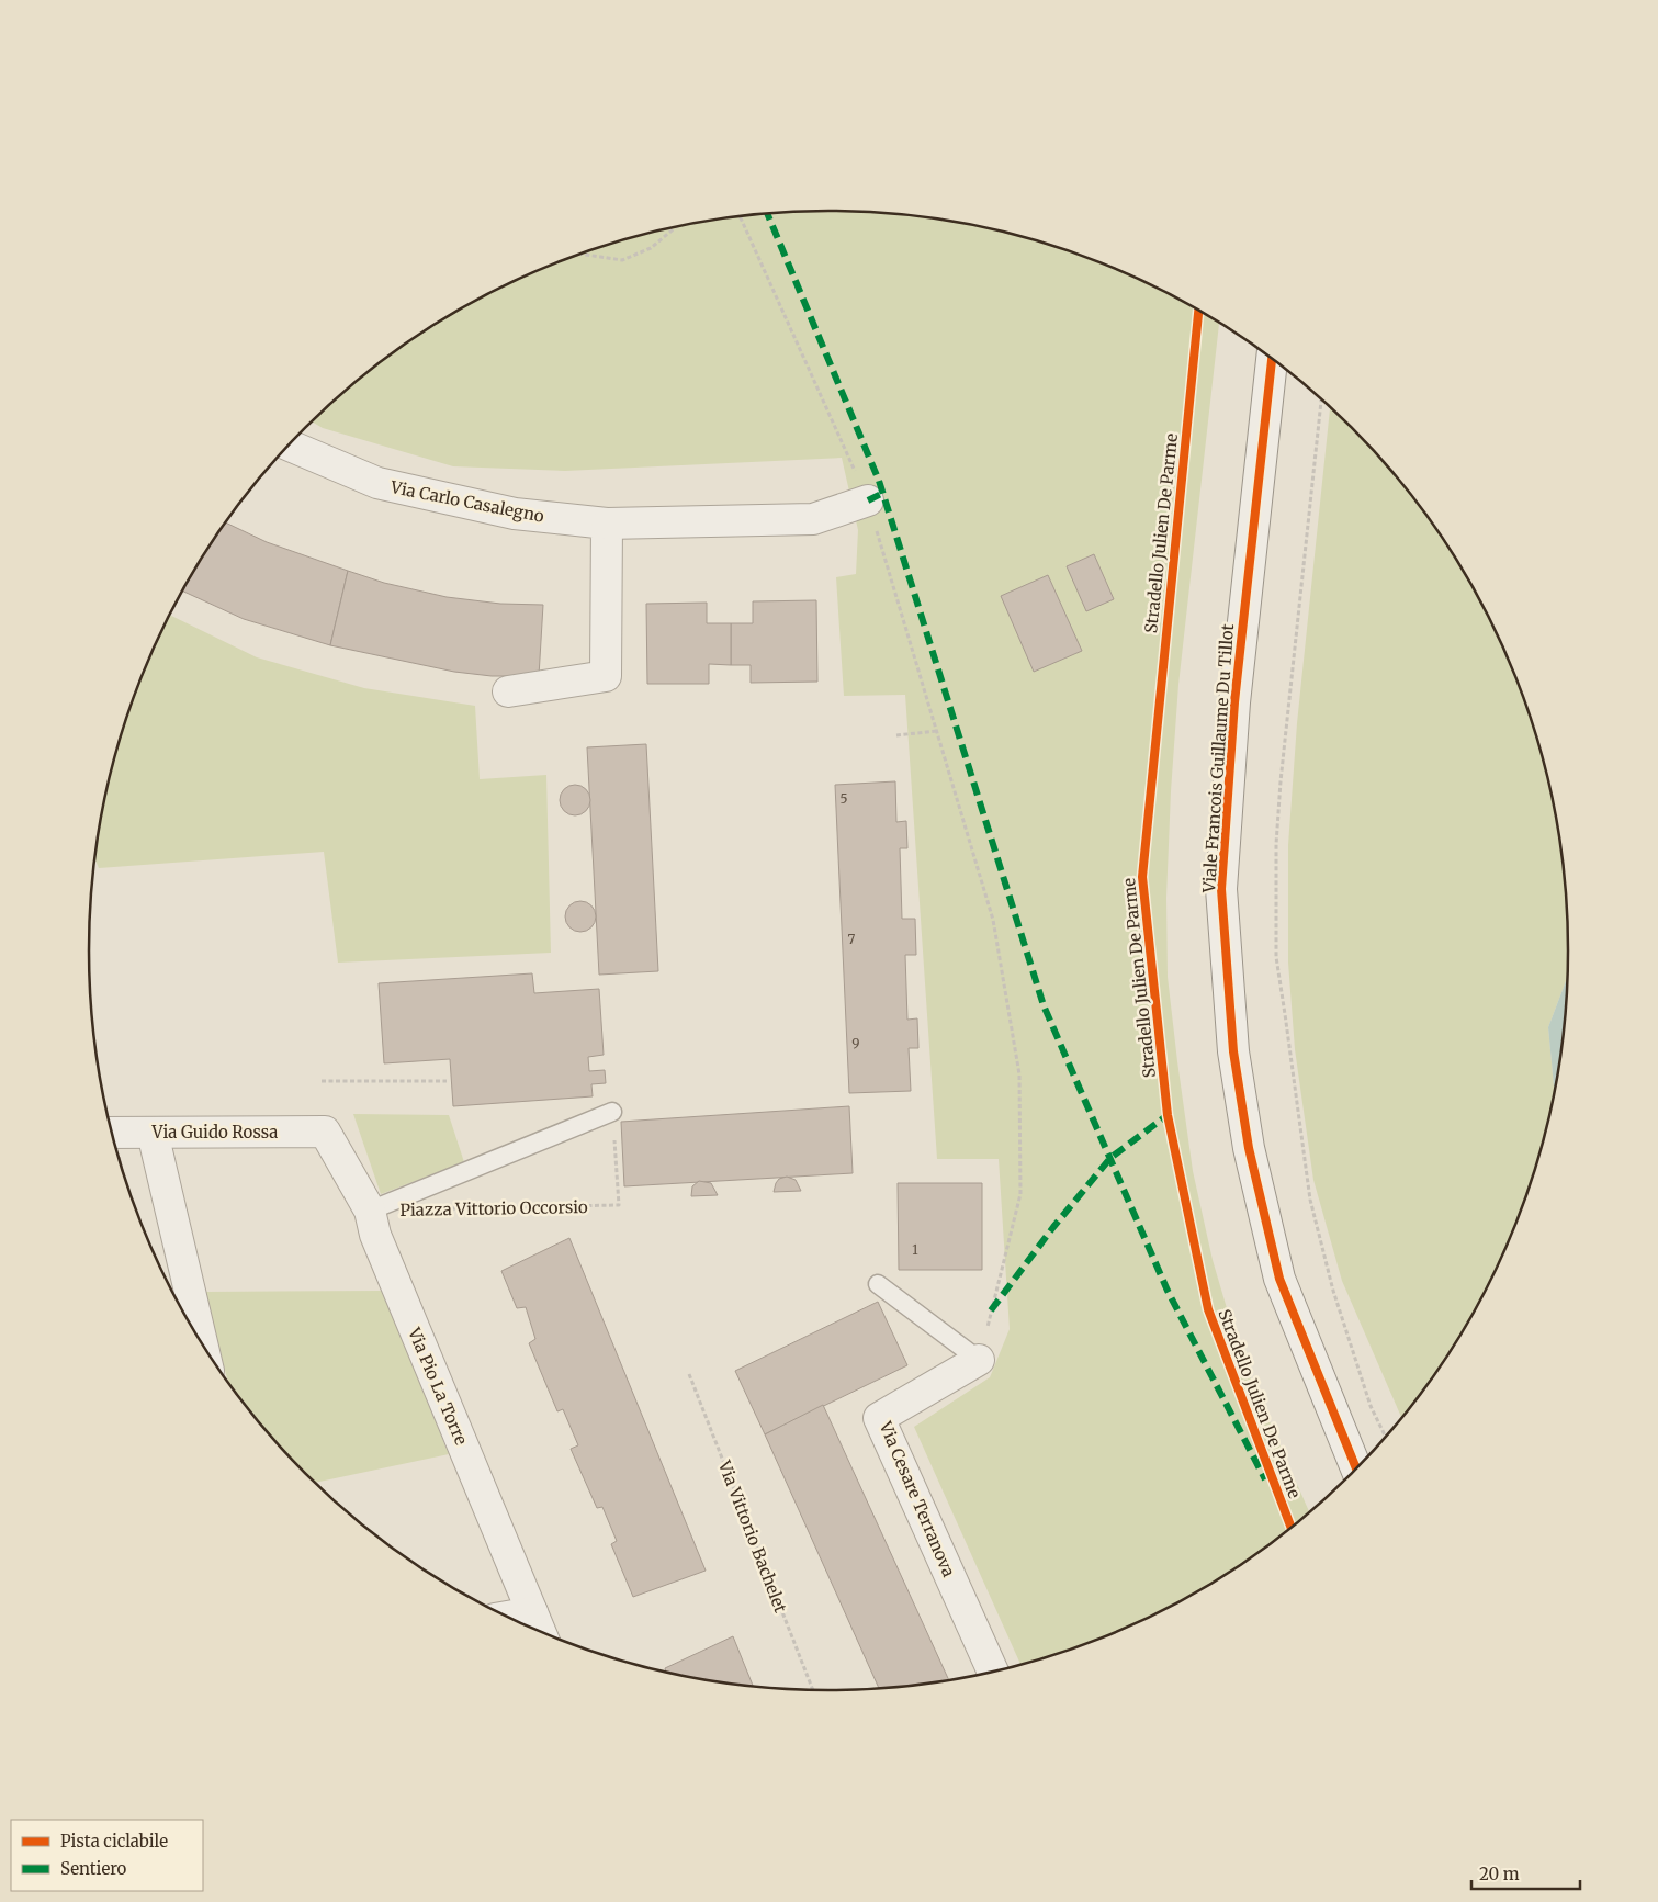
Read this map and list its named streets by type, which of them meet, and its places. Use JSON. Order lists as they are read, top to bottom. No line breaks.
{"streets":{"street":["Via Carlo Casalegno","Viale Francois Guillaume Du Tillot","Via Guido Rossa","Via Pio La Torre","Via Cesare Terranova"],"path":["Piazza Vittorio Occorsio","Via Vittorio Bachelet"],"cycle path":["Stradello Julien De Parme"]},"crossings":[["Via Guido Rossa","Via Pio La Torre"]],"house_numbers":["5","7","9","1"],"legend":["Pista ciclabile","Sentiero"],"scale_bar":"20 m"}
